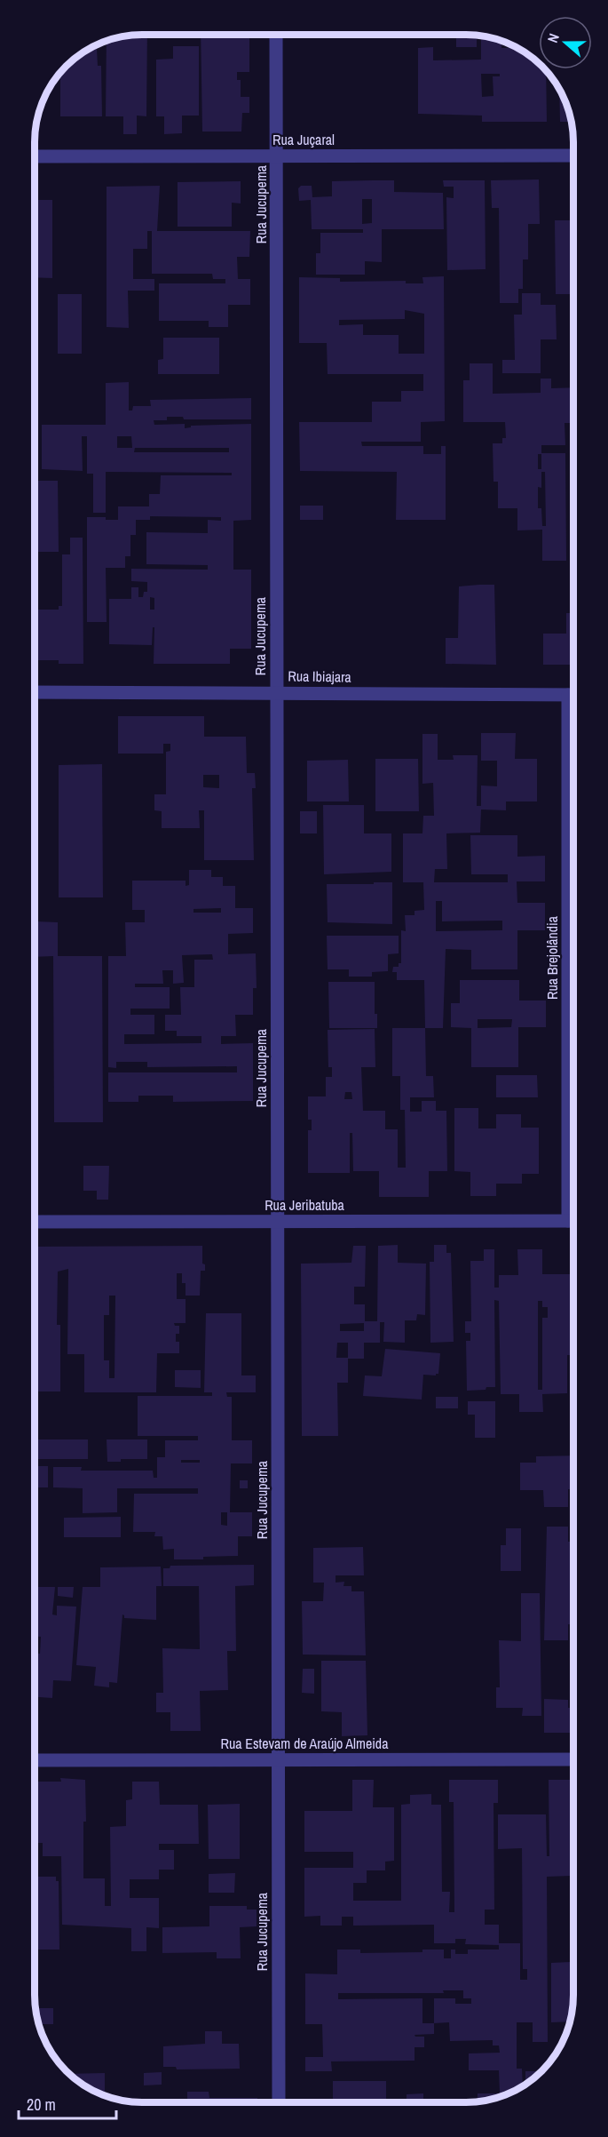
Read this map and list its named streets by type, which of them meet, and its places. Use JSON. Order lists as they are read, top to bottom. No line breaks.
{"streets":{"street":["Rua Juçaral","Rua Jucupema","Rua Ibiajara","Rua Brejolândia","Rua Jeribatuba","Rua Estevam de Araújo Almeida"]},"crossings":[["Rua Juçaral","Rua Jucupema"],["Rua Jucupema","Rua Ibiajara"],["Rua Jucupema","Rua Jeribatuba"],["Rua Jucupema","Rua Estevam de Araújo Almeida"],["Rua Ibiajara","Rua Brejolândia"],["Rua Brejolândia","Rua Jeribatuba"]],"scale_bar":"20 m","north":"left"}
